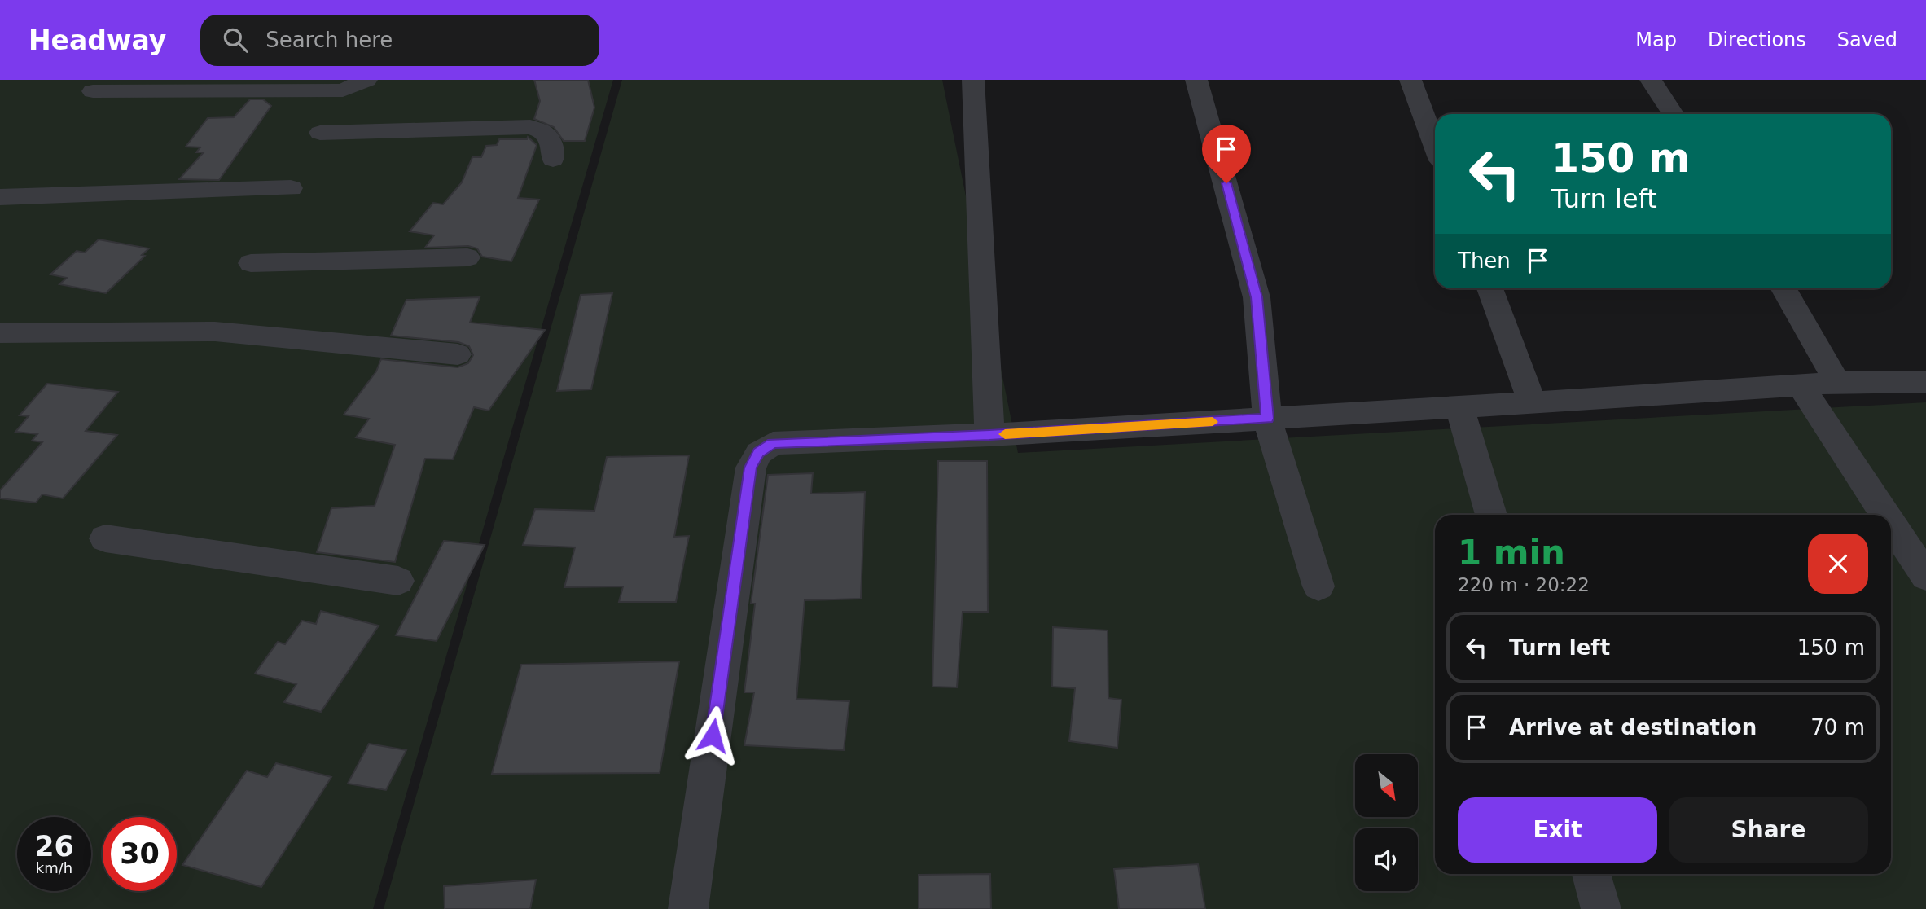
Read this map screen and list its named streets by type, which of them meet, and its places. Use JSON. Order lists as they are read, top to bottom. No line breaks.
{"north":"bottom right","page":{"header":"Headway","search":"Search here","nav":["Map","Directions","Saved"],"turn":["150 m","Turn left"],"then":"Then","heading":["1 min","220 m · 20:22"],"list":[{"name":"Turn left","value":"150 m"},{"name":"Arrive at destination","value":"70 m"}],"buttons":["Exit","Share"],"speed":"26 km/h","limit":"30"}}
